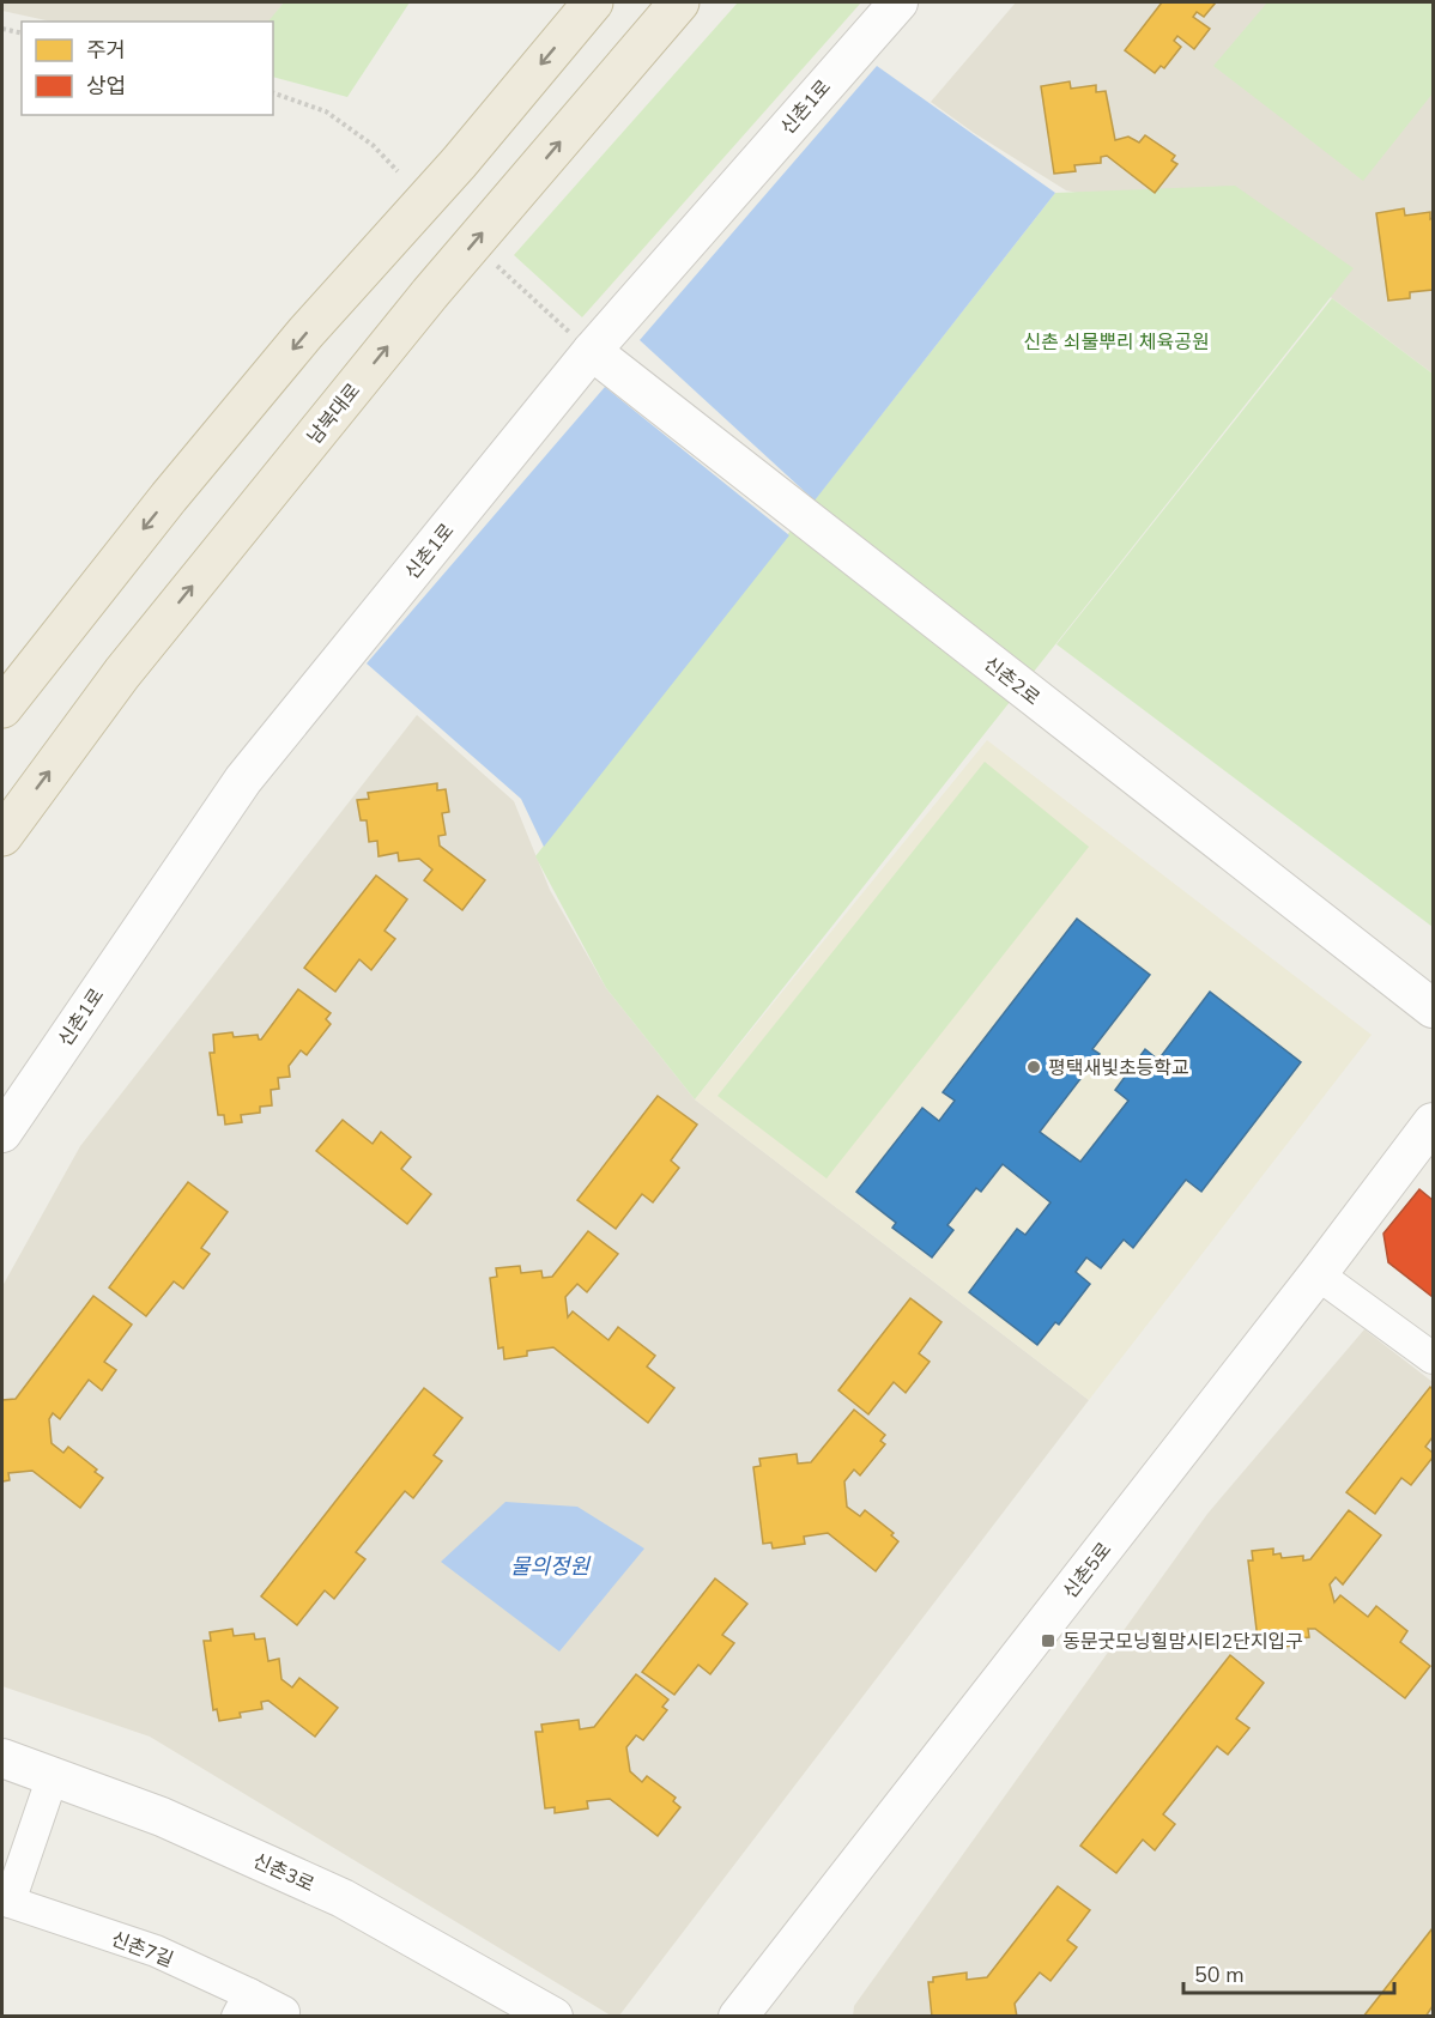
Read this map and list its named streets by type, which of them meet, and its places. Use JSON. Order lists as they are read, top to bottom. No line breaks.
{"streets":{"highway":["남북대로"],"street":["신촌1로","신촌2로","신촌5로","신촌3로","신촌7길"]},"crossings":[["신촌1로","신촌2로"],["신촌3로","신촌7길"]],"water":["물의정원"],"parks":["신촌 쇠물뿌리 체육공원"],"places":{"other":["평택새빛초등학교"],"transit":["동문굿모닝힐맘시티2단지입구"]},"legend":["주거","상업"],"scale_bar":"50 m"}
